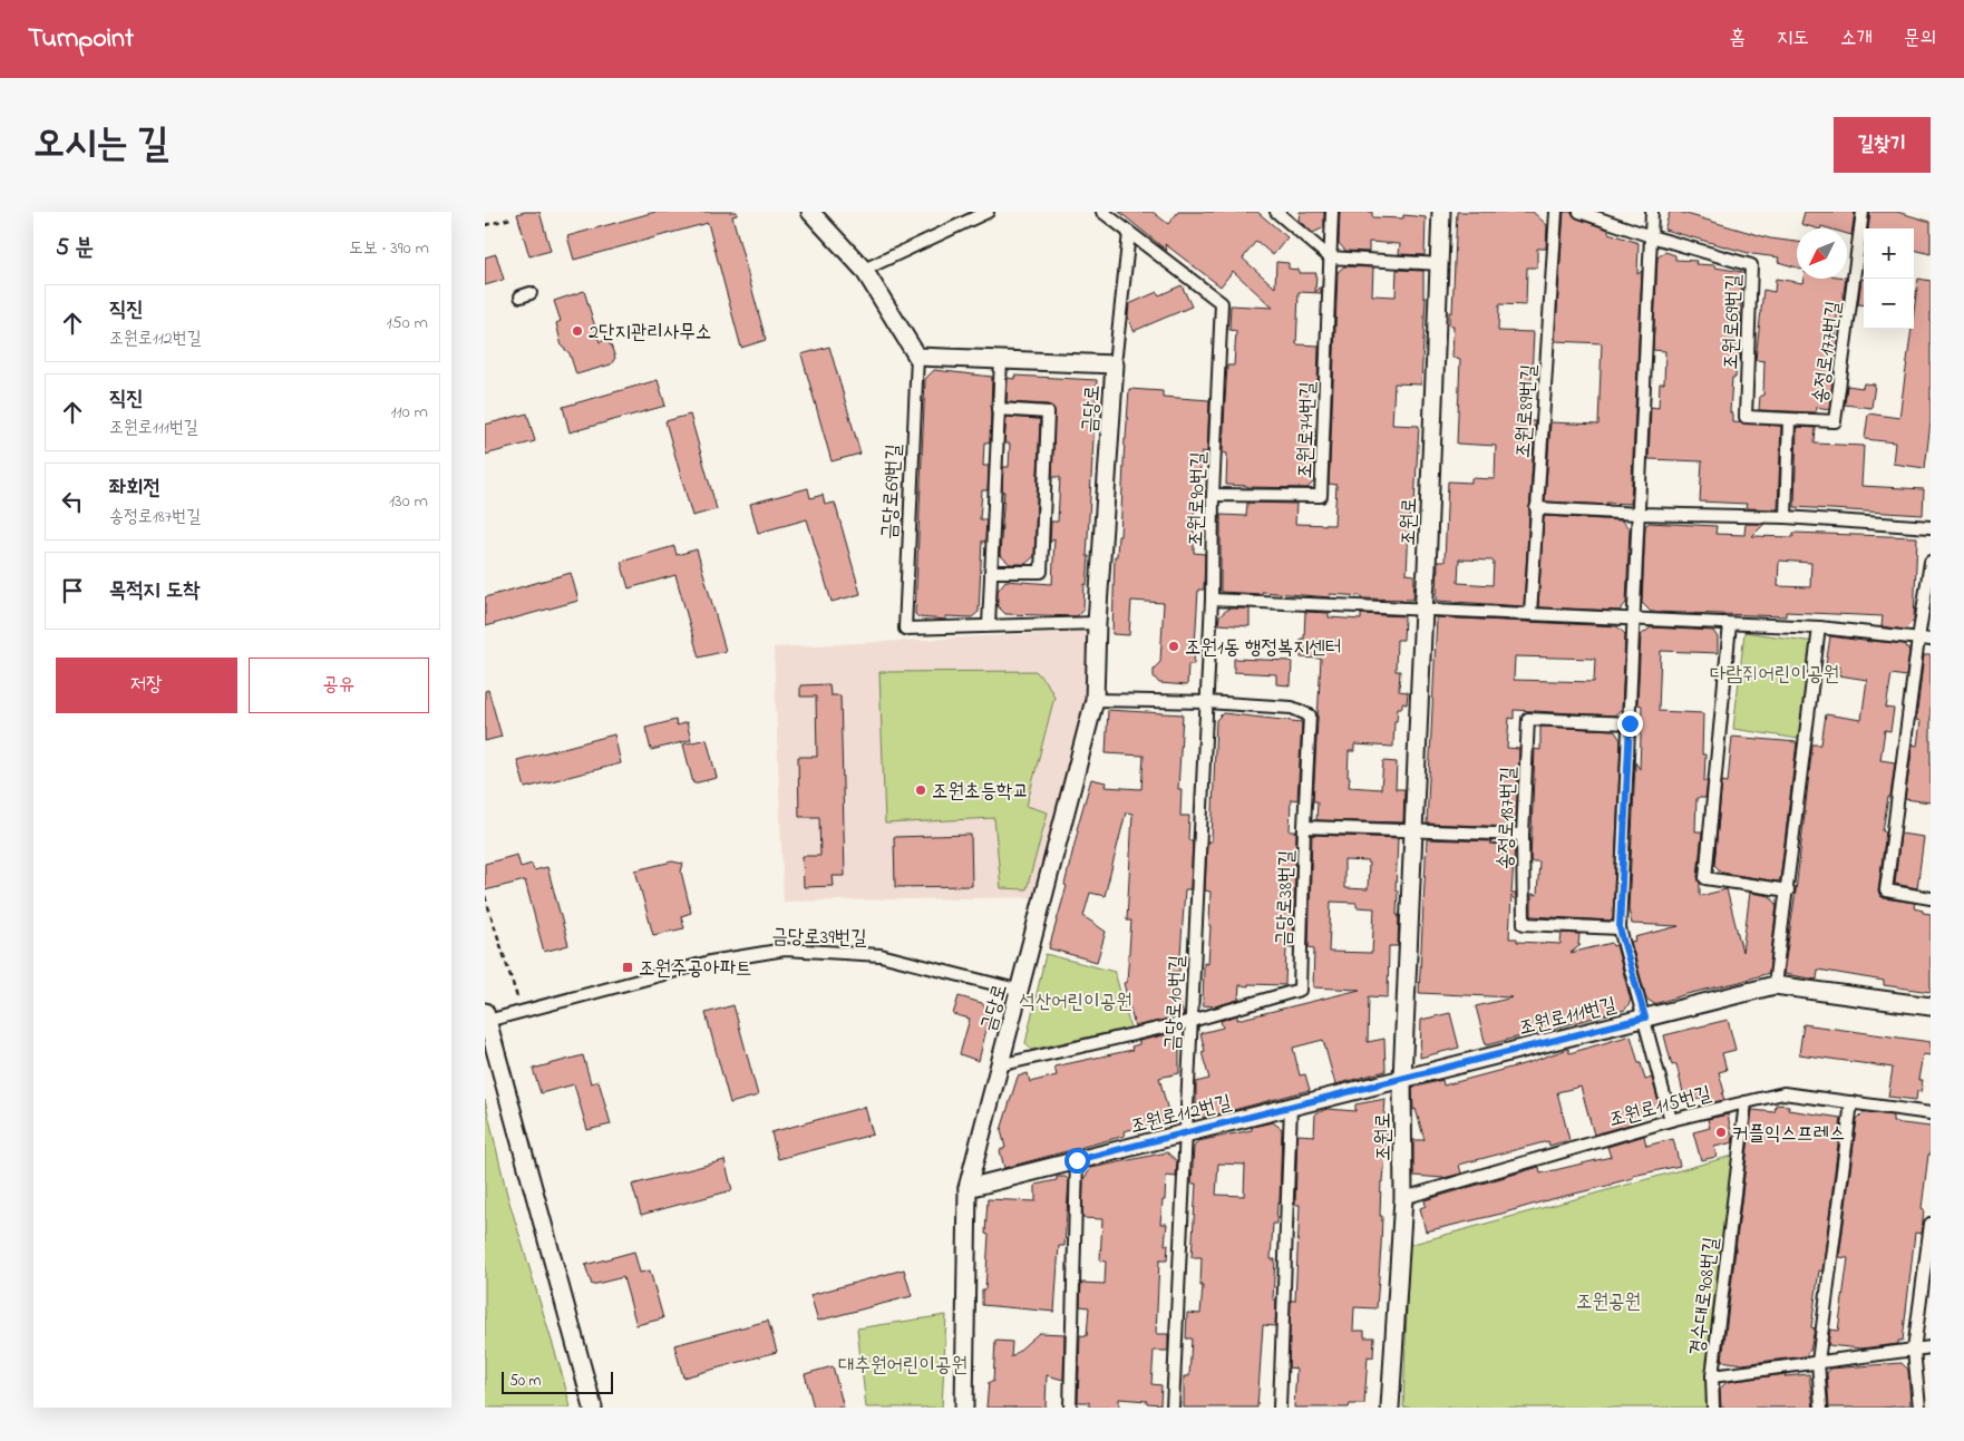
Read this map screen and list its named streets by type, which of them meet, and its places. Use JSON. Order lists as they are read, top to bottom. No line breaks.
{"streets":{"street":["조원로69번길","송정로177번길","금당로","조원로89번길","조원로74번길","금당로69번길","조원로90번길","조원로","송정로187번길","금당로38번길","금당로39번길","금당로10번길","조원로111번길","조원로115번길","조원로112번길","경수대로908번길"]},"crossings":[["조원로69번길","송정로177번길"],["금당로","조원로90번길"],["금당로","금당로38번길"],["금당로","금당로39번길"],["금당로","조원로112번길"],["조원로74번길","조원로90번길"],["조원로90번길","금당로10번길"],["조원로","조원로111번길"],["조원로","조원로115번길"],["조원로","조원로112번길"],["금당로38번길","금당로10번길"],["금당로10번길","조원로112번길"],["조원로111번길","조원로112번길"],["조원로115번길","경수대로908번길"]],"parks":["다람쥐어린이공원","석산어린이공원","조원공원","대추원어린이공원"],"places":{"other":["2단지관리사무소","조원1동 행정복지센터","조원초등학교","커플익스프레스"],"transit":["조원주공아파트"]},"scale_bar":"50 m","north":"bottom left","page":{"header":"Turnpoint","nav":["홈","지도","소개","문의"],"title":"오시는 길","buttons":["길찾기",["저장","공유"]],"heading":["5 분","도보 · 390 m"],"map_buttons":["+","−"],"list":[["직진","조원로112번길","150 m"],["직진","조원로111번길","110 m"],["좌회전","송정로187번길","130 m"],"목적지 도착"],"scale":"50 m"}}
